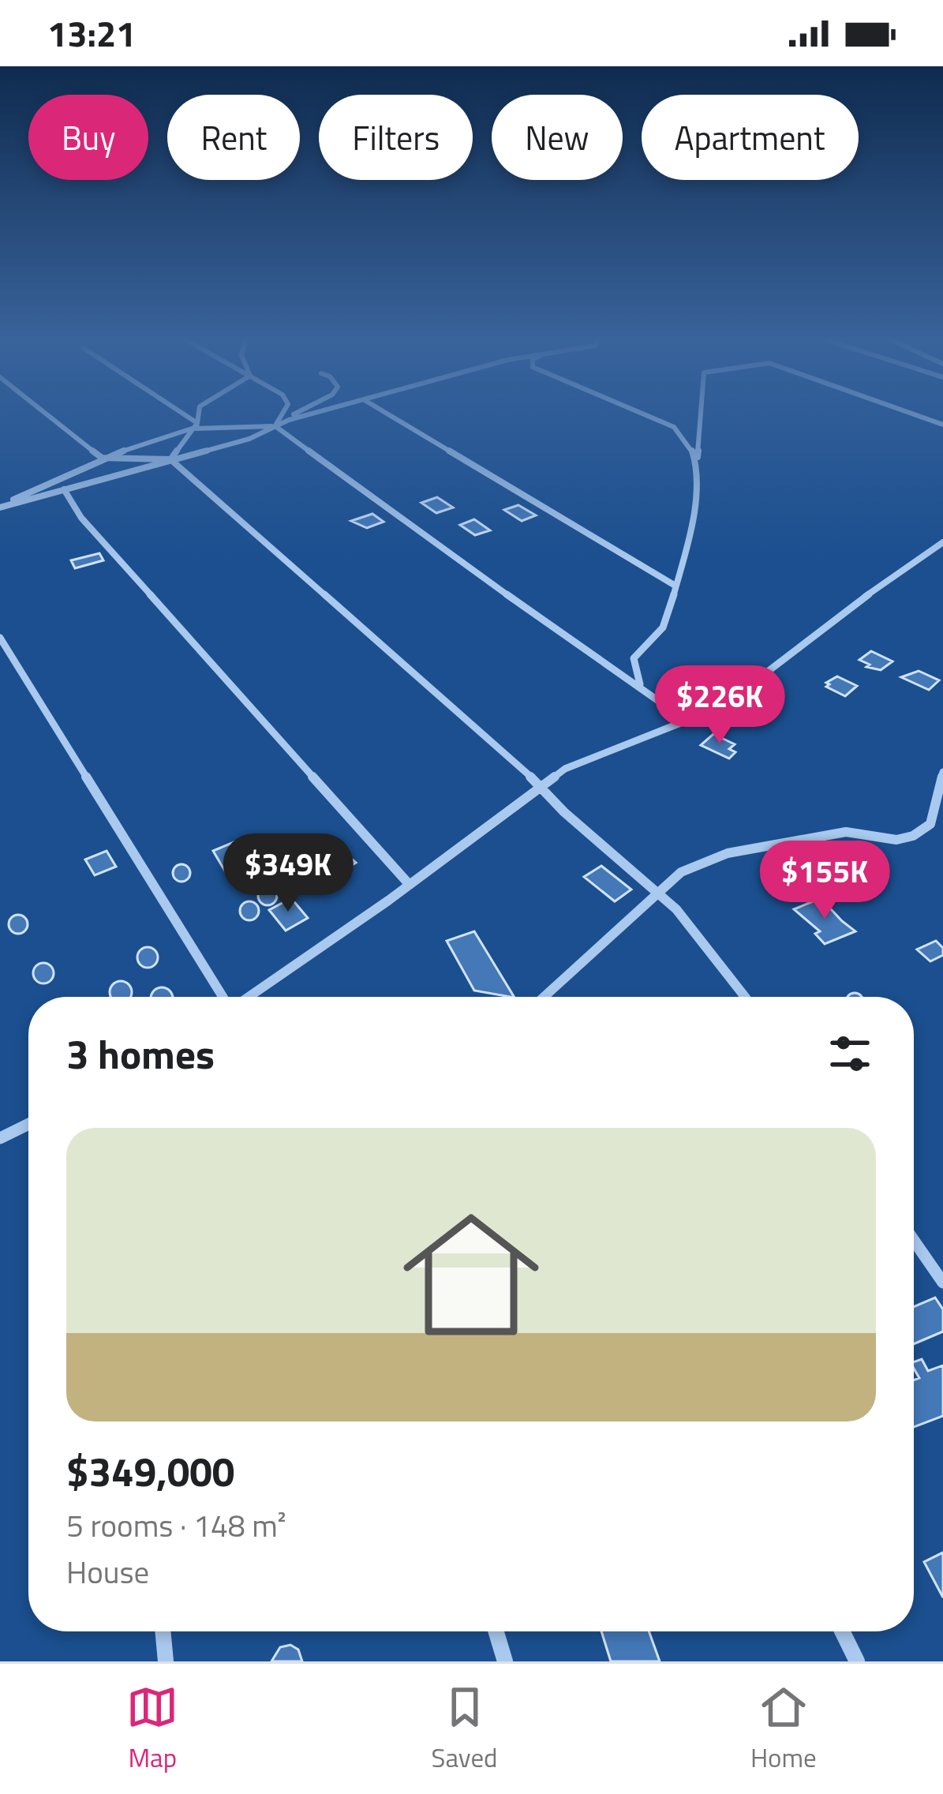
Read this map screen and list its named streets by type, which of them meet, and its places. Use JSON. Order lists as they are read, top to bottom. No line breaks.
{"page":{"status":"13:21","chip":["Buy","Rent","Filters","New","Apartment"],"price":["$226K","$349K","$155K"],"heading":"3 homes","list":[{"name":"$349,000","note":"5 rooms · 148 m² · House"}],"tabs":["Map","Saved","Home"]}}
